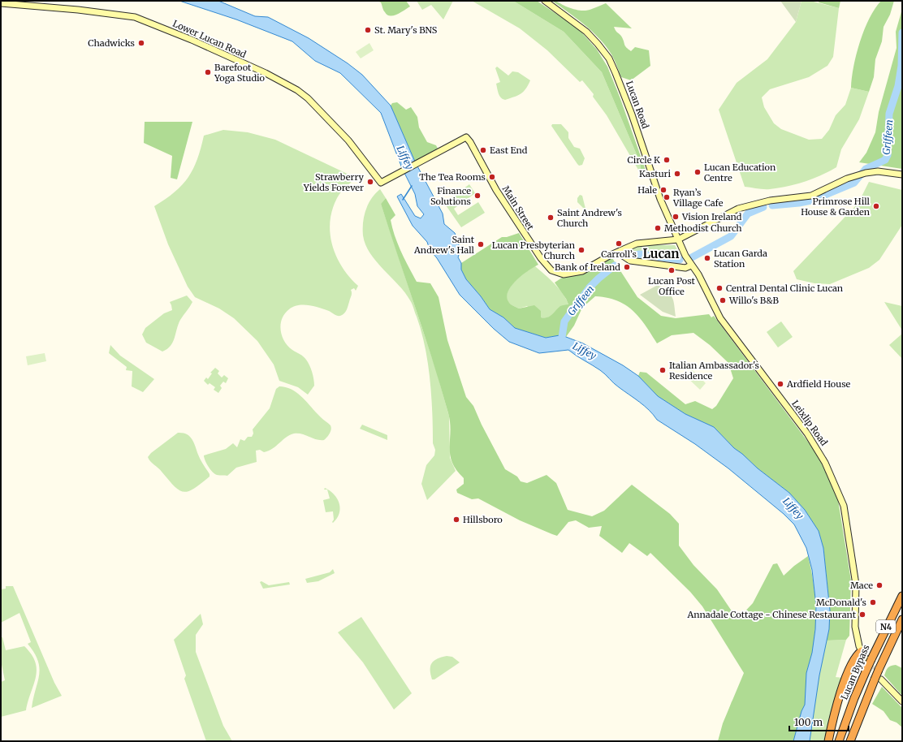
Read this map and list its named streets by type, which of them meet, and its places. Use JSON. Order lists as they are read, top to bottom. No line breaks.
{"streets":{"highway":["N4","Lucan Bypass"],"main road":["Lower Lucan Road","Lucan Road","Main Street","Leixlip Road"]},"crossings":[["Lower Lucan Road","Main Street"],["Lucan Road","Main Street"],["Lucan Road","Leixlip Road"],["Main Street","Leixlip Road"],["Leixlip Road","Lucan Bypass"]],"districts":["Lucan"],"water":["Griffeen","Liffey"],"places":["St. Mary's BNS","Chadwicks","Barefoot Yoga Studio","East End","Circle K","Lucan Education Centre","Kasturi","The Tea Rooms","Strawberry Yields Forever","Hale","Finance Solutions","Ryan’s Village Cafe","Primrose Hill House & Garden","Vision Ireland","Saint Andrew's Church","Methodist Church","Carroll’s","Saint Andrew's Hall","Lucan Presbyterian Church","Lucan Garda Station","Bank of Ireland","Lucan Post Office","Central Dental Clinic Lucan","Willo's B&B","Italian Ambassador's Residence","Ardfield House","Hillsboro","Mace","McDonald's","Annadale Cottage - Chinese Restaurant"],"scale_bar":"100 m"}
